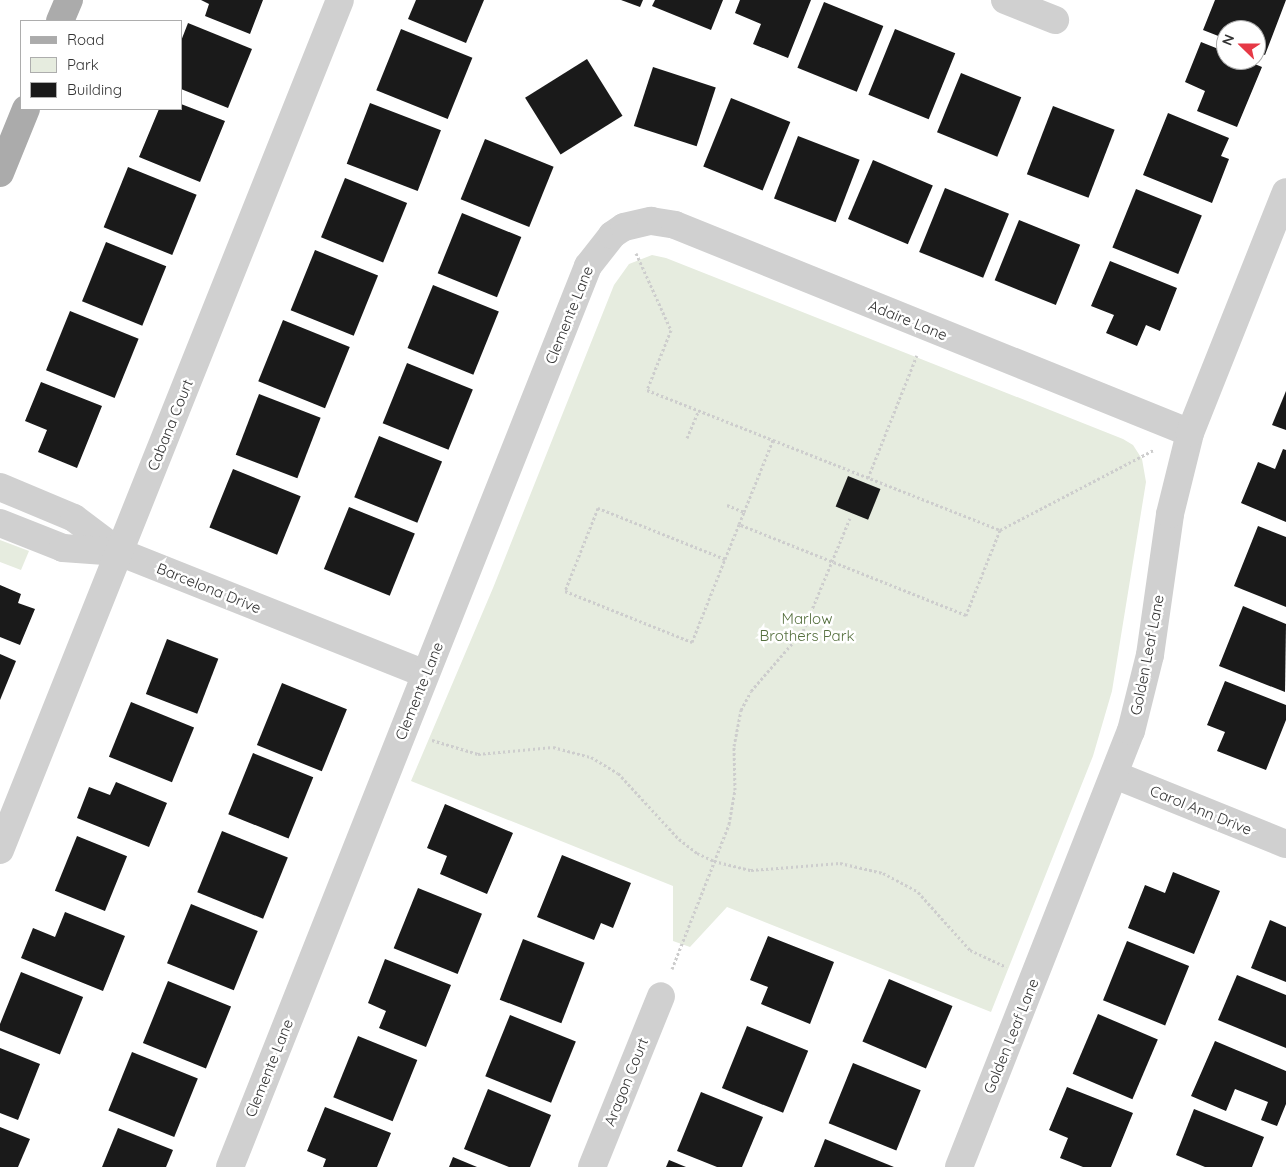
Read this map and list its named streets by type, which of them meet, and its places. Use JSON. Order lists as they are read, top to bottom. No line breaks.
{"streets":{"street":["Clemente Lane","Adaire Lane","Cabana Court","Barcelona Drive","Golden Leaf Lane","Carol Ann Drive","Aragon Court"]},"crossings":[["Clemente Lane","Adaire Lane"],["Clemente Lane","Barcelona Drive"],["Adaire Lane","Golden Leaf Lane"],["Cabana Court","Barcelona Drive"],["Golden Leaf Lane","Carol Ann Drive"]],"parks":["Marlow Brothers Park"],"legend":["Road","Park","Building"],"north":"left"}
